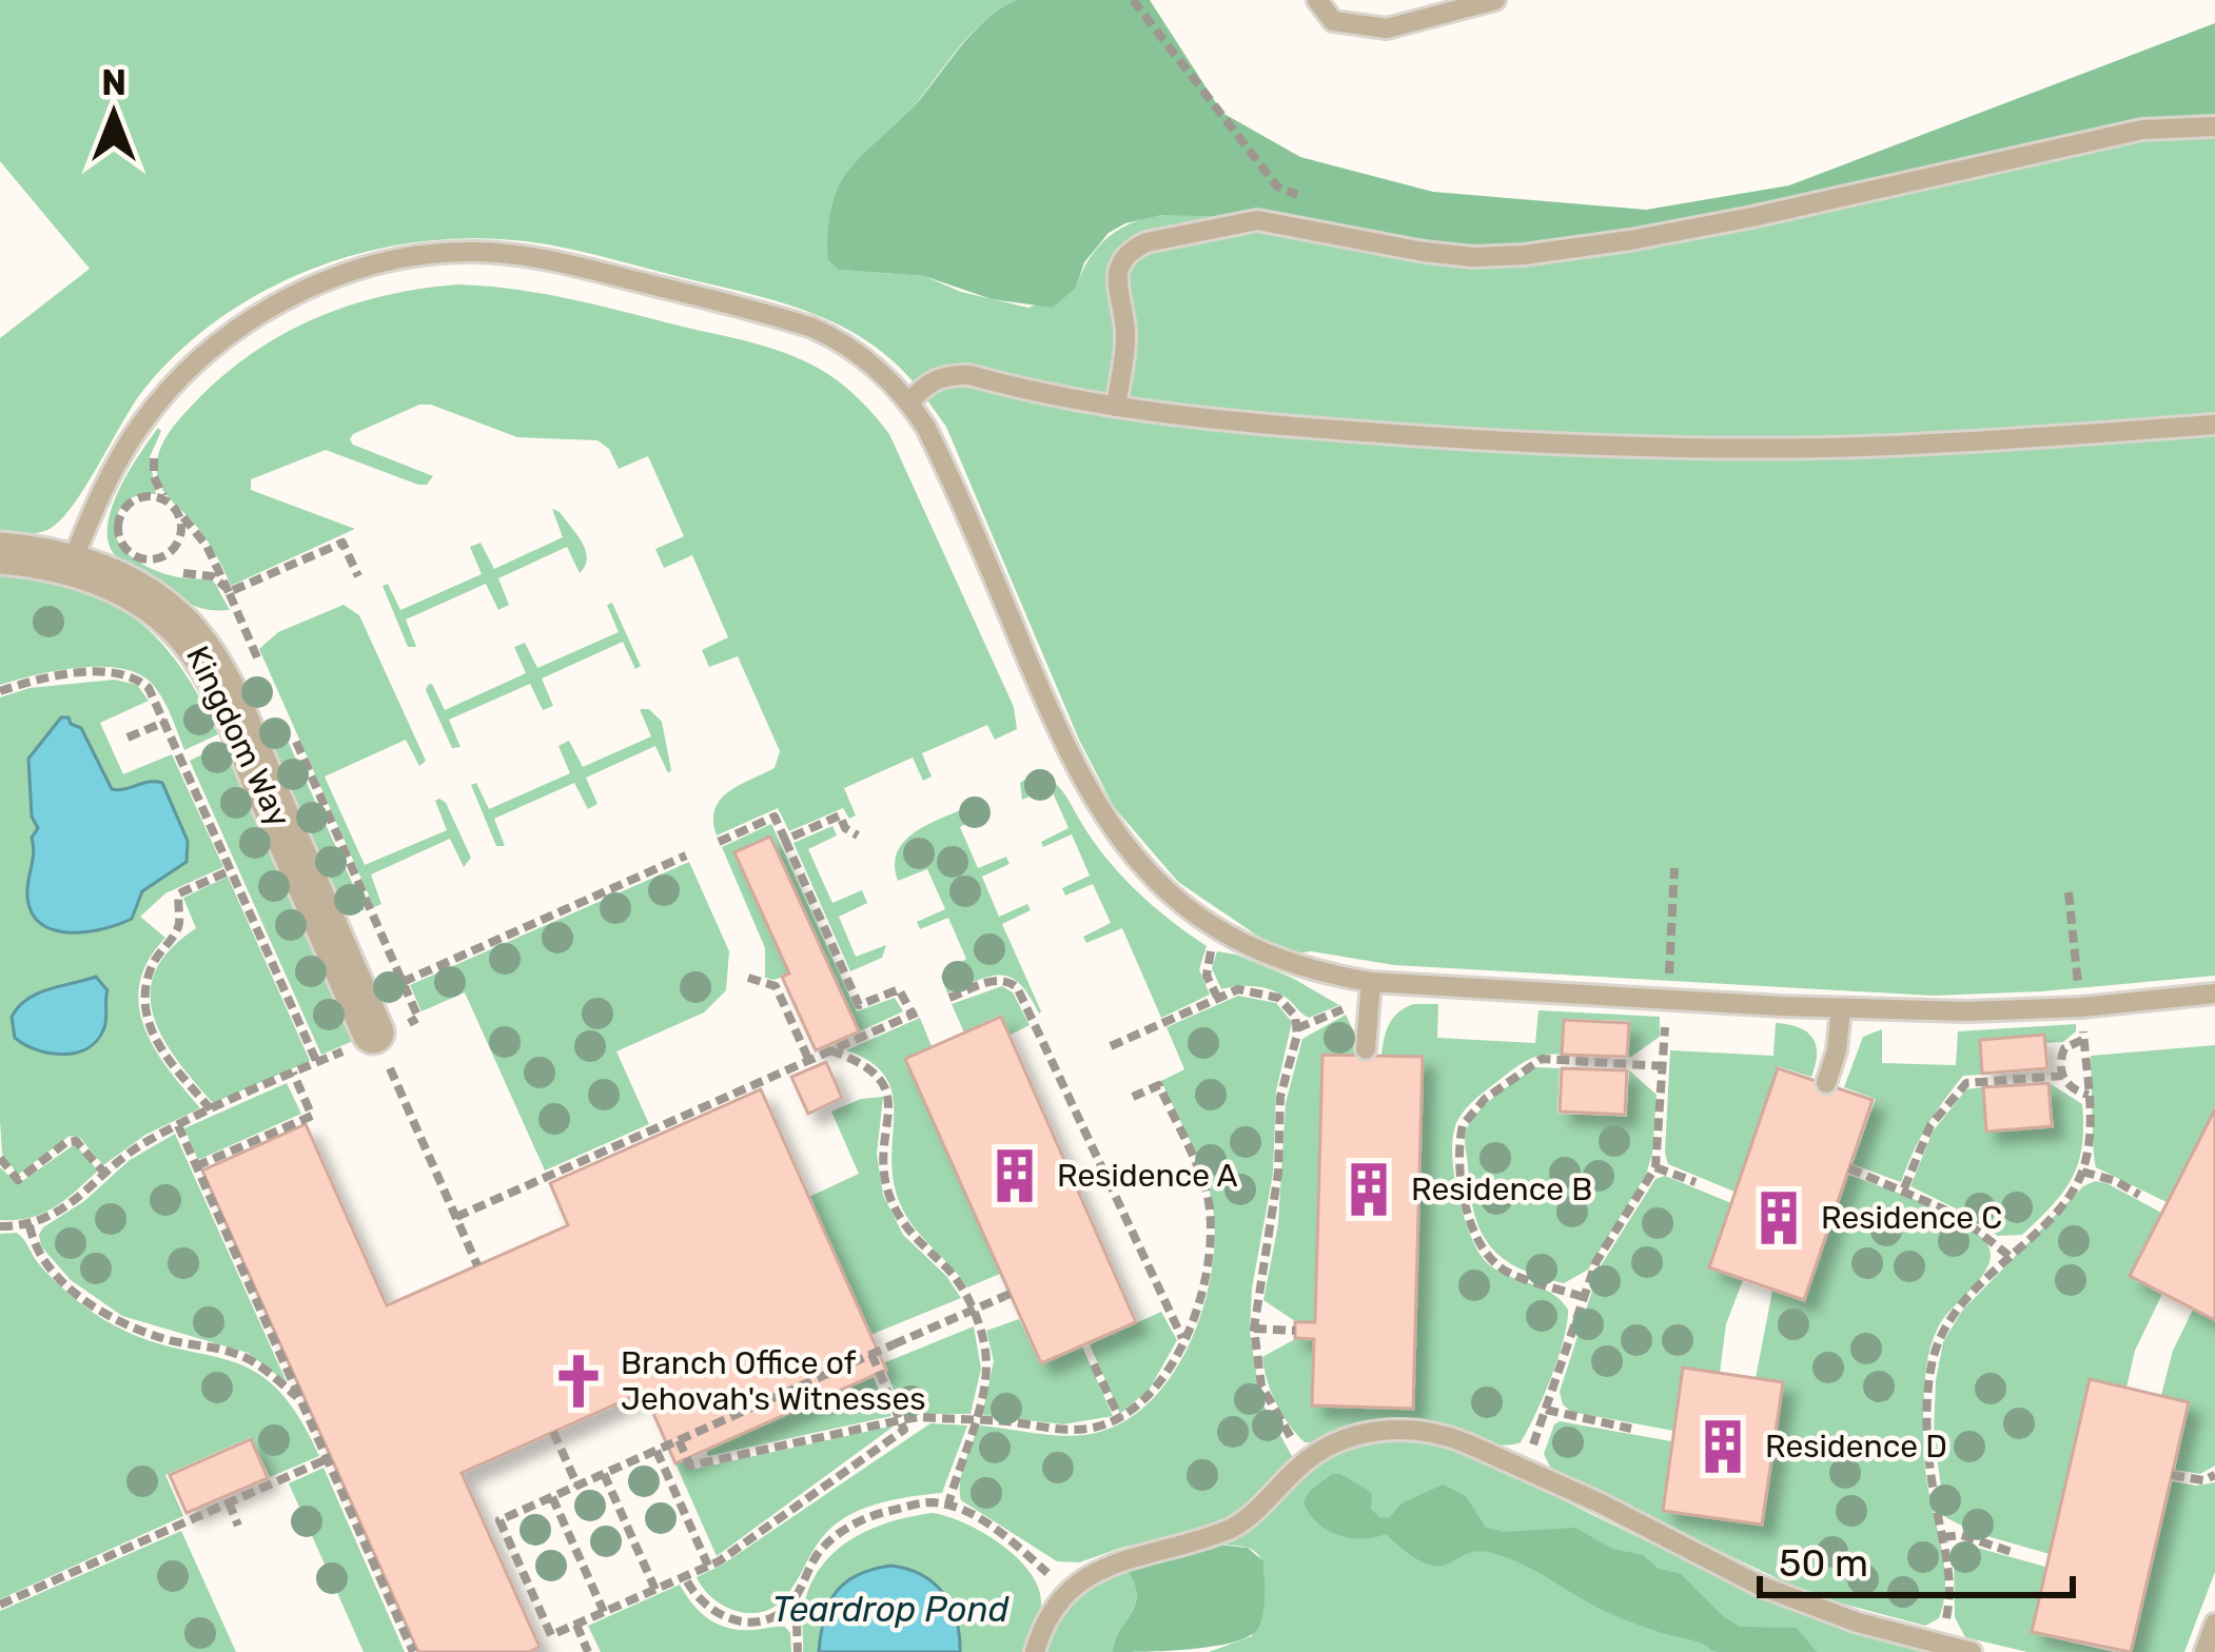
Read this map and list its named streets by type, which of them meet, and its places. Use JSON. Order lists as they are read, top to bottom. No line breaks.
{"streets":{"street":["Kingdom Way"]},"water":["Teardrop Pond"],"places":{"building":["Residence A","Residence B","Residence C","Residence D"],"church":["Branch Office of Jehovah's Witnesses"]},"scale_bar":"50 m","north":"top"}
